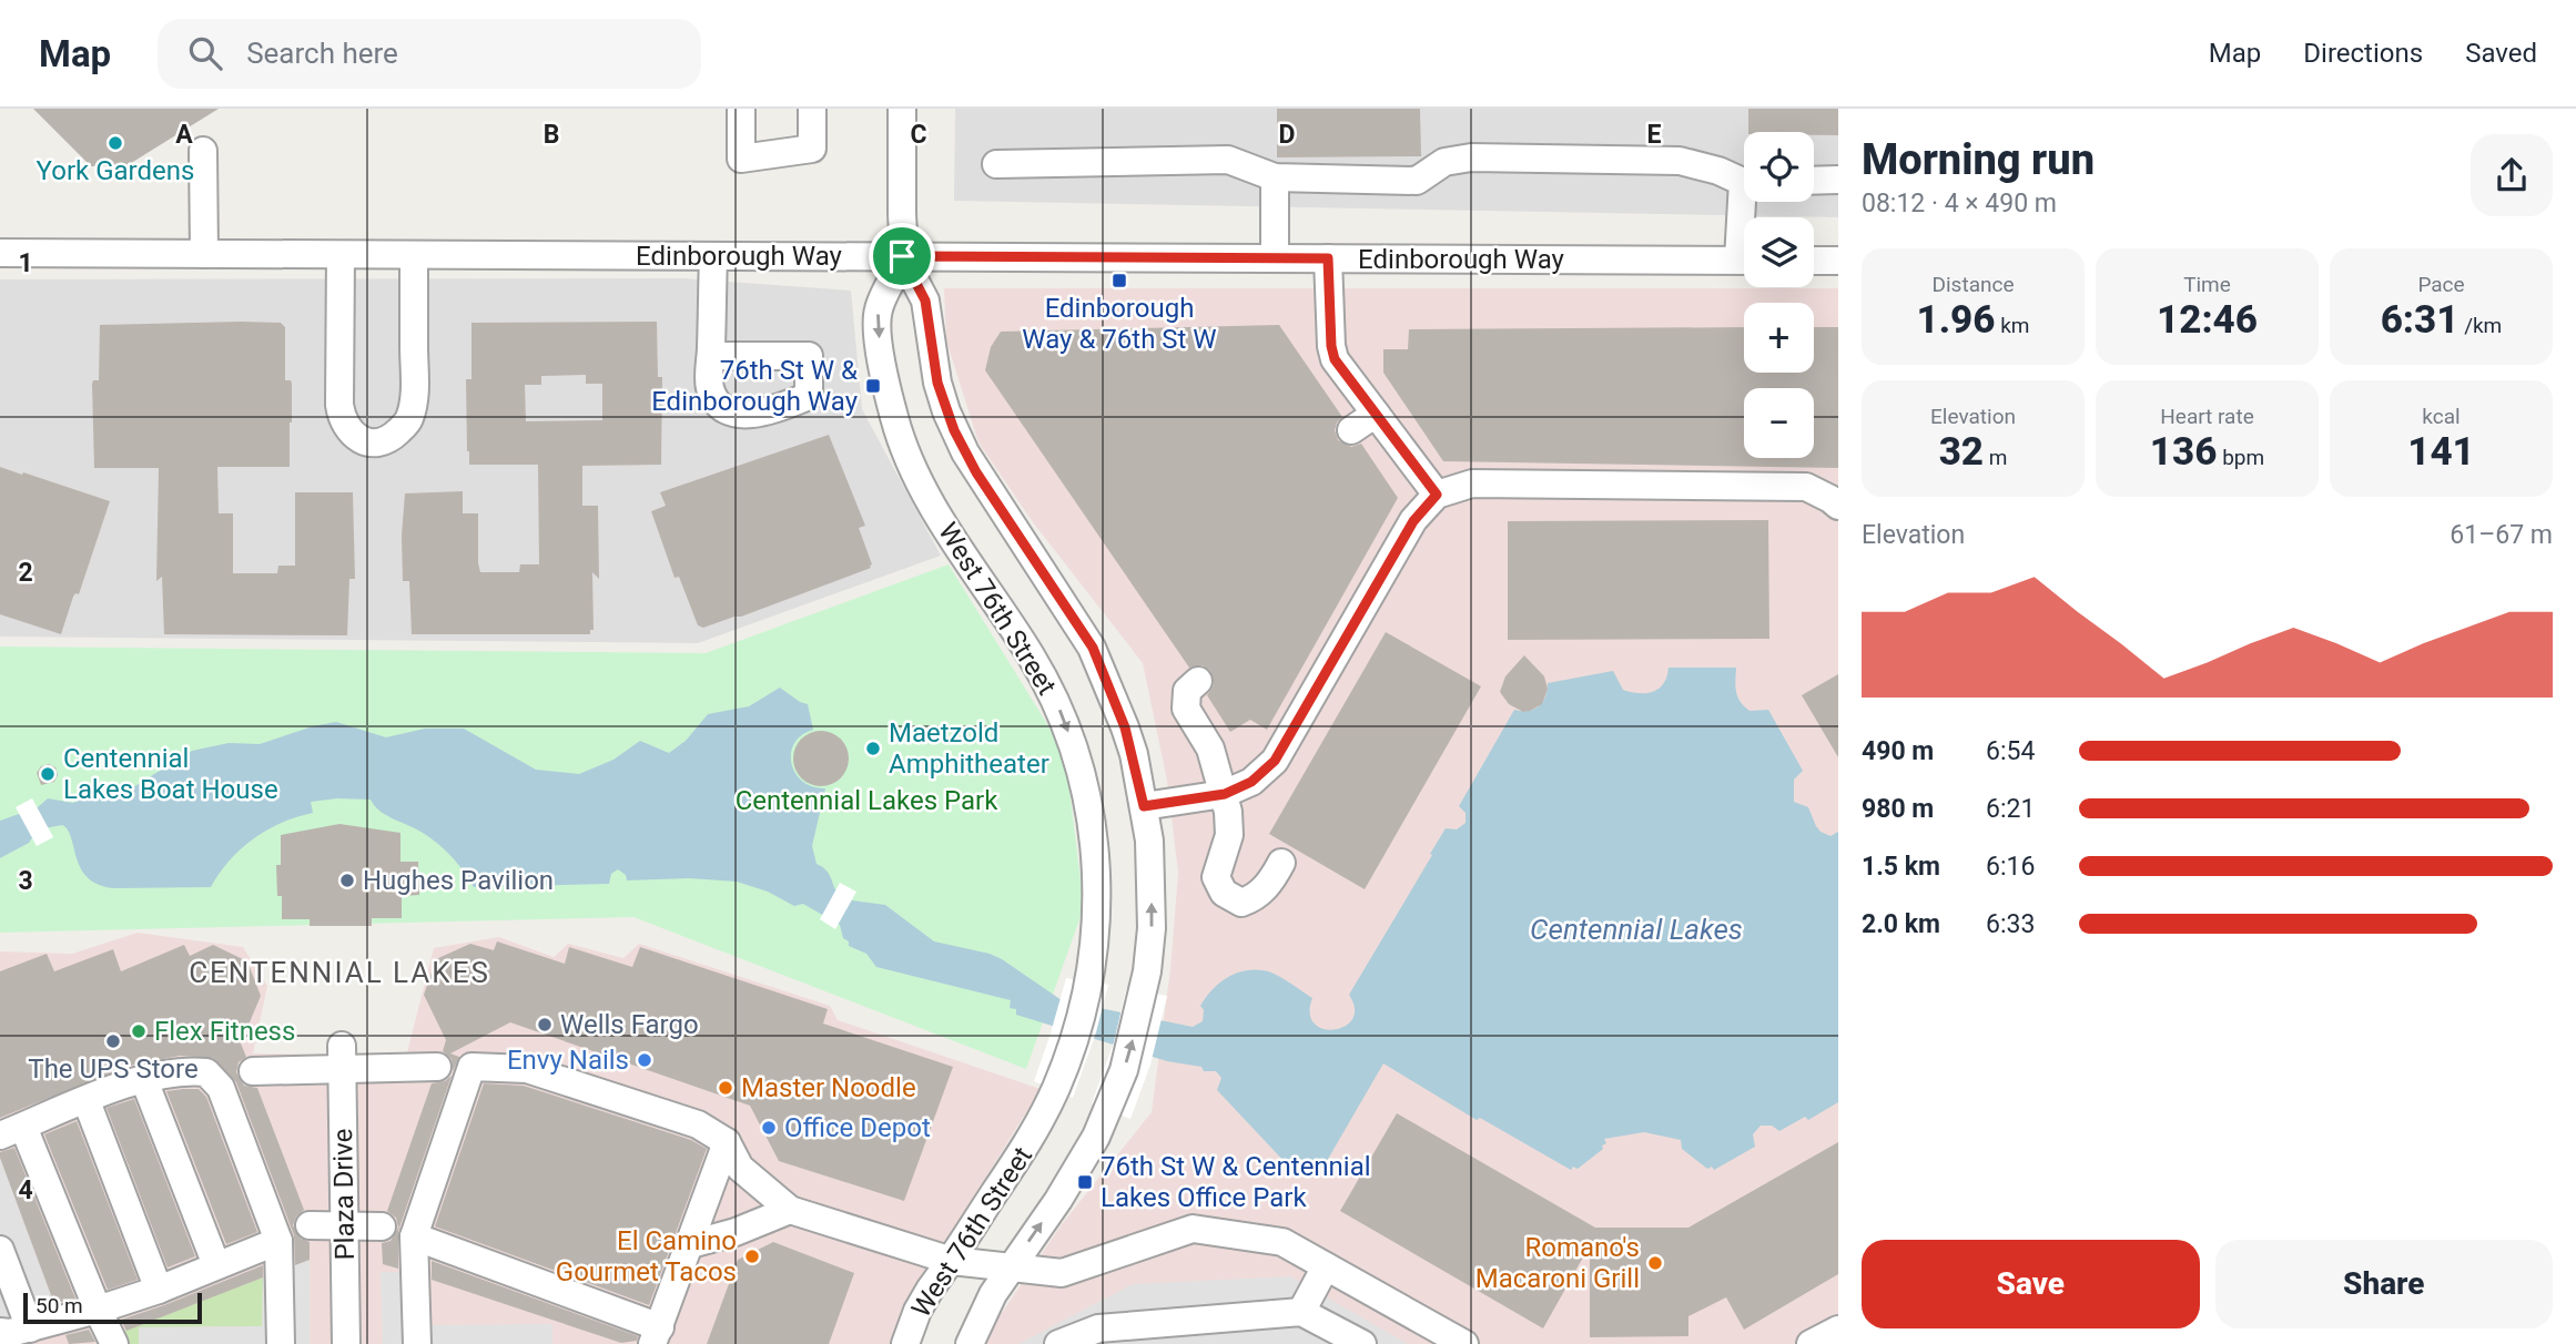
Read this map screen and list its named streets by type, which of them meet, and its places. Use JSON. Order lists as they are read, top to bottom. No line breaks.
{"streets":{"street":["Edinborough Way","West 76th Street","Plaza Drive"]},"crossings":[["Edinborough Way","West 76th Street"]],"districts":["CENTENNIAL LAKES"],"water":["Centennial Lakes"],"parks":["Centennial Lakes Park"],"places":{"other":["York Gardens","Maetzold Amphitheater","Centennial Lakes Boat House","Hughes Pavilion","Wells Fargo","Flex Fitness","The UPS Store","Envy Nails","Master Noodle","Office Depot","El Camino Gourmet Tacos","Romano's Macaroni Grill"],"transit":["Edinborough Way & 76th St W","76th St W & Edinborough Way","76th St W & Centennial Lakes Office Park"]},"scale_bar":"50 m","page":{"header":"Map","search":"Search here","nav":["Map","Directions","Saved"],"heading":["Morning run","08:12 · 4 × 490 m"],"map_buttons":["+","−"],"stats":[["Distance","1.96 km"],["Time","12:46"],["Pace","6:31 /km"],["Elevation","32 m"],["Heart rate","136 bpm"],["kcal","141"]],"chart":["Elevation","61–67 m"],"list":[{"name":"490 m","note":"6:54"},{"name":"980 m","note":"6:21"},{"name":"1.5 km","note":"6:16"},{"name":"2.0 km","note":"6:33"}],"buttons":["Save","Share"],"scale":"50 m"},"grid":{"columns":["A","B","C","D","E"],"rows":["1","2","3","4"]}}
